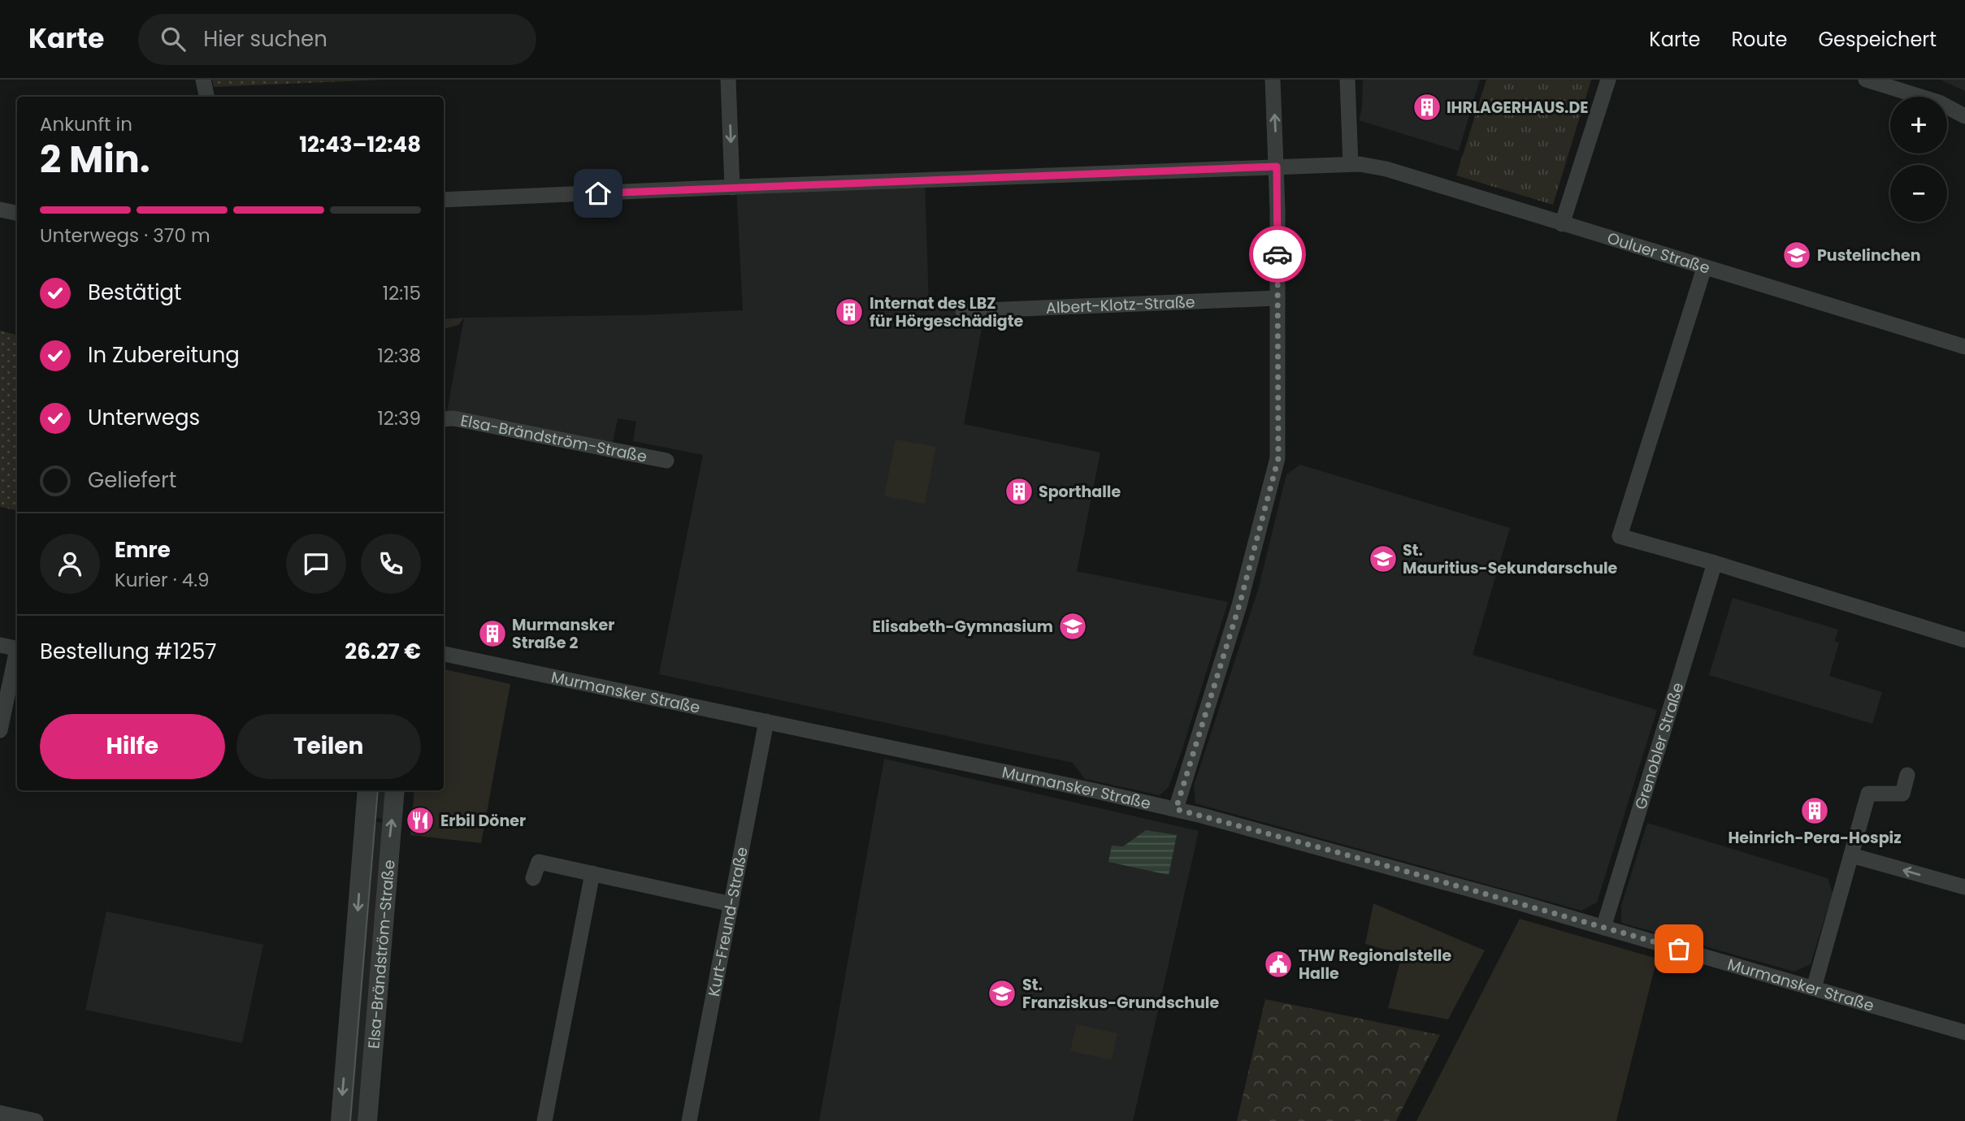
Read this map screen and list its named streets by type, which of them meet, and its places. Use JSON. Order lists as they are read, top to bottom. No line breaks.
{"streets":{"street":["Ouluer Straße","Albert-Klotz-Straße","Elsa-Brändström-Straße","Murmansker Straße","Grenobler Straße","Kurt-Freund-Straße"]},"crossings":[["Murmansker Straße","Grenobler Straße"],["Murmansker Straße","Kurt-Freund-Straße"]],"places":{"building":["IHRLAGERHAUS.DE","Internat des LBZ für Hörgeschädigte","Sporthalle","Murmansker Straße 2","Heinrich-Pera-Hospiz"],"school or university":["Pustelinchen","St. Mauritius-Sekundarschule","Elisabeth-Gymnasium","St. Franziskus-Grundschule"],"restaurant":["Erbil Döner"],"public building":["THW Regionalstelle Halle"]},"page":{"header":"Karte","search":"Hier suchen","nav":["Karte","Route","Gespeichert"],"map_buttons":["+","−"],"heading":["2 Min.","Ankunft in","12:43–12:48"],"panel":["Emre","Kurier · 4.9","Bestellung #1257","26.27 €"],"bar":"Unterwegs · 370 m","list":[["Bestätigt","12:15"],["In Zubereitung","12:38"],["Unterwegs","12:39"],"Geliefert"],"buttons":["Hilfe","Teilen"]}}
